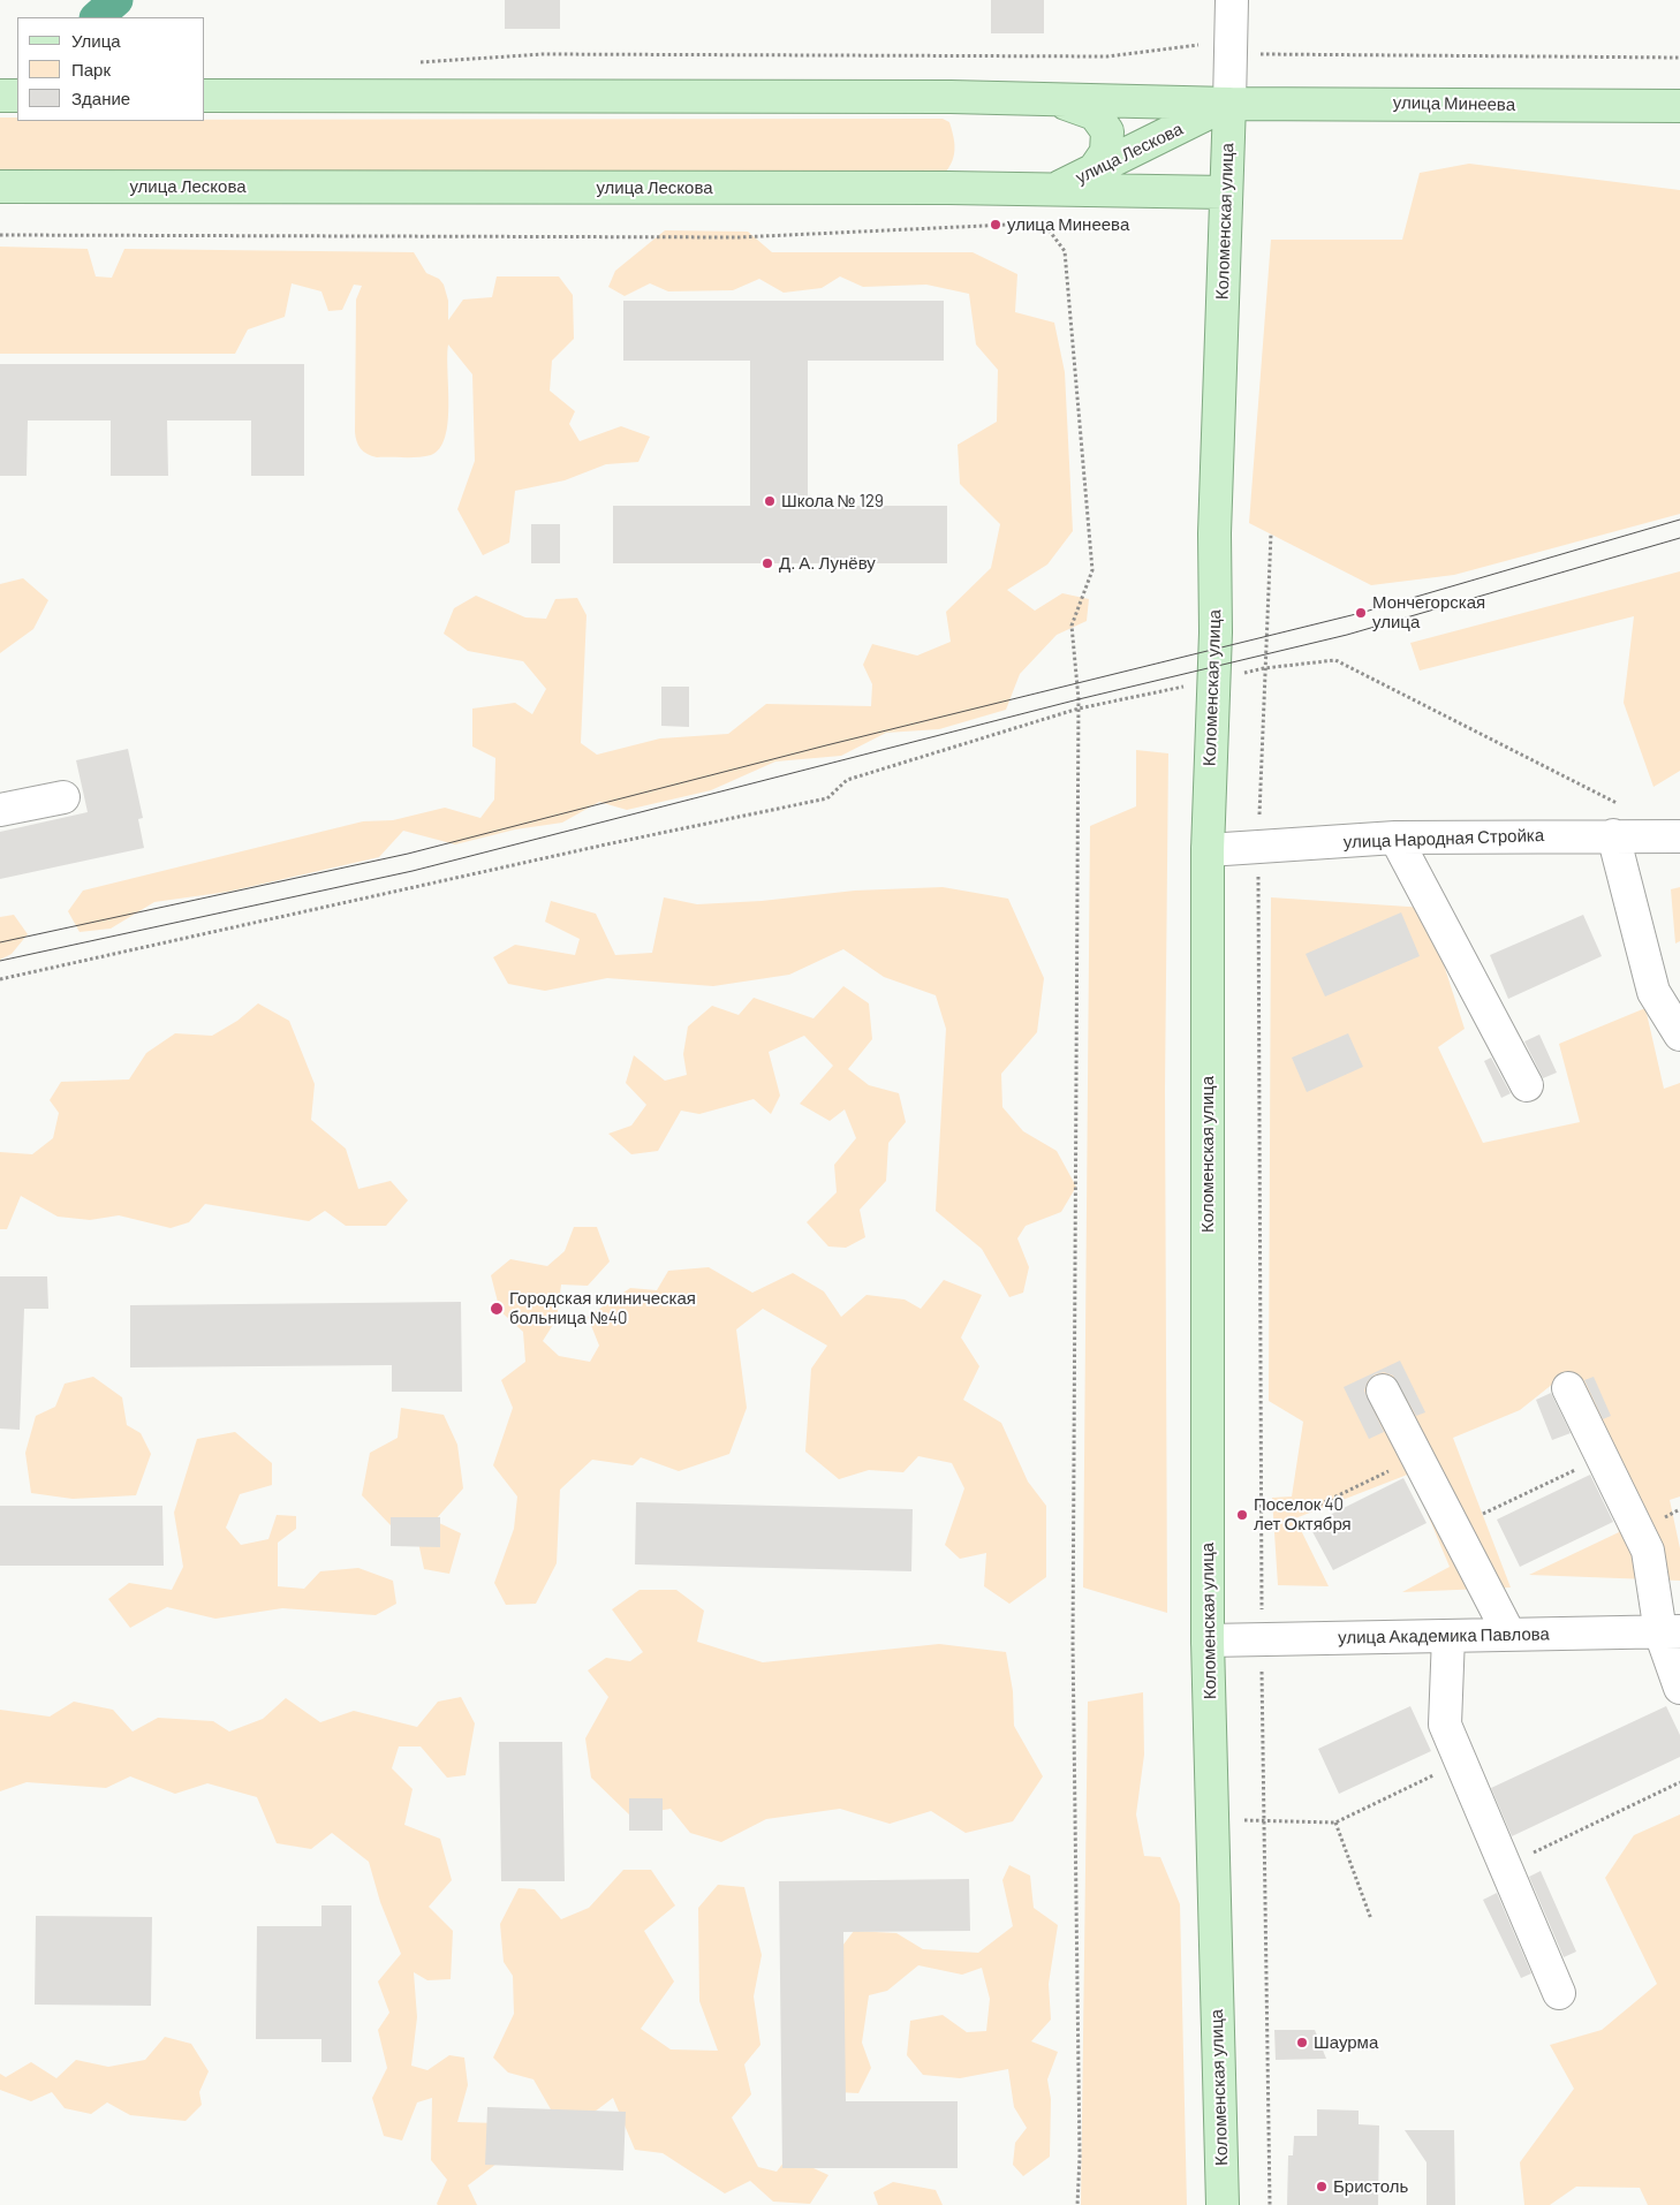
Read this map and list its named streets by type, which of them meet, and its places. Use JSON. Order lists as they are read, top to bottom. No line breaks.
{"streets":{"main road":["улица Минеева","улица Лескова","Коломенская улица"],"street":["улица Народная Стройка","улица Академика Павлова"]},"crossings":[["улица Минеева","улица Лескова"],["улица Минеева","Коломенская улица"],["улица Лескова","Коломенская улица"],["Коломенская улица","улица Народная Стройка"],["Коломенская улица","улица Академика Павлова"]],"places":["улица Минеева","Школа № 129","Д. А. Лунёву","Мончегорская улица","Городская клиническая больница №40","Поселок 40 лет Октября","Шаурма","Бристоль"],"legend":["Улица","Парк","Здание"]}
